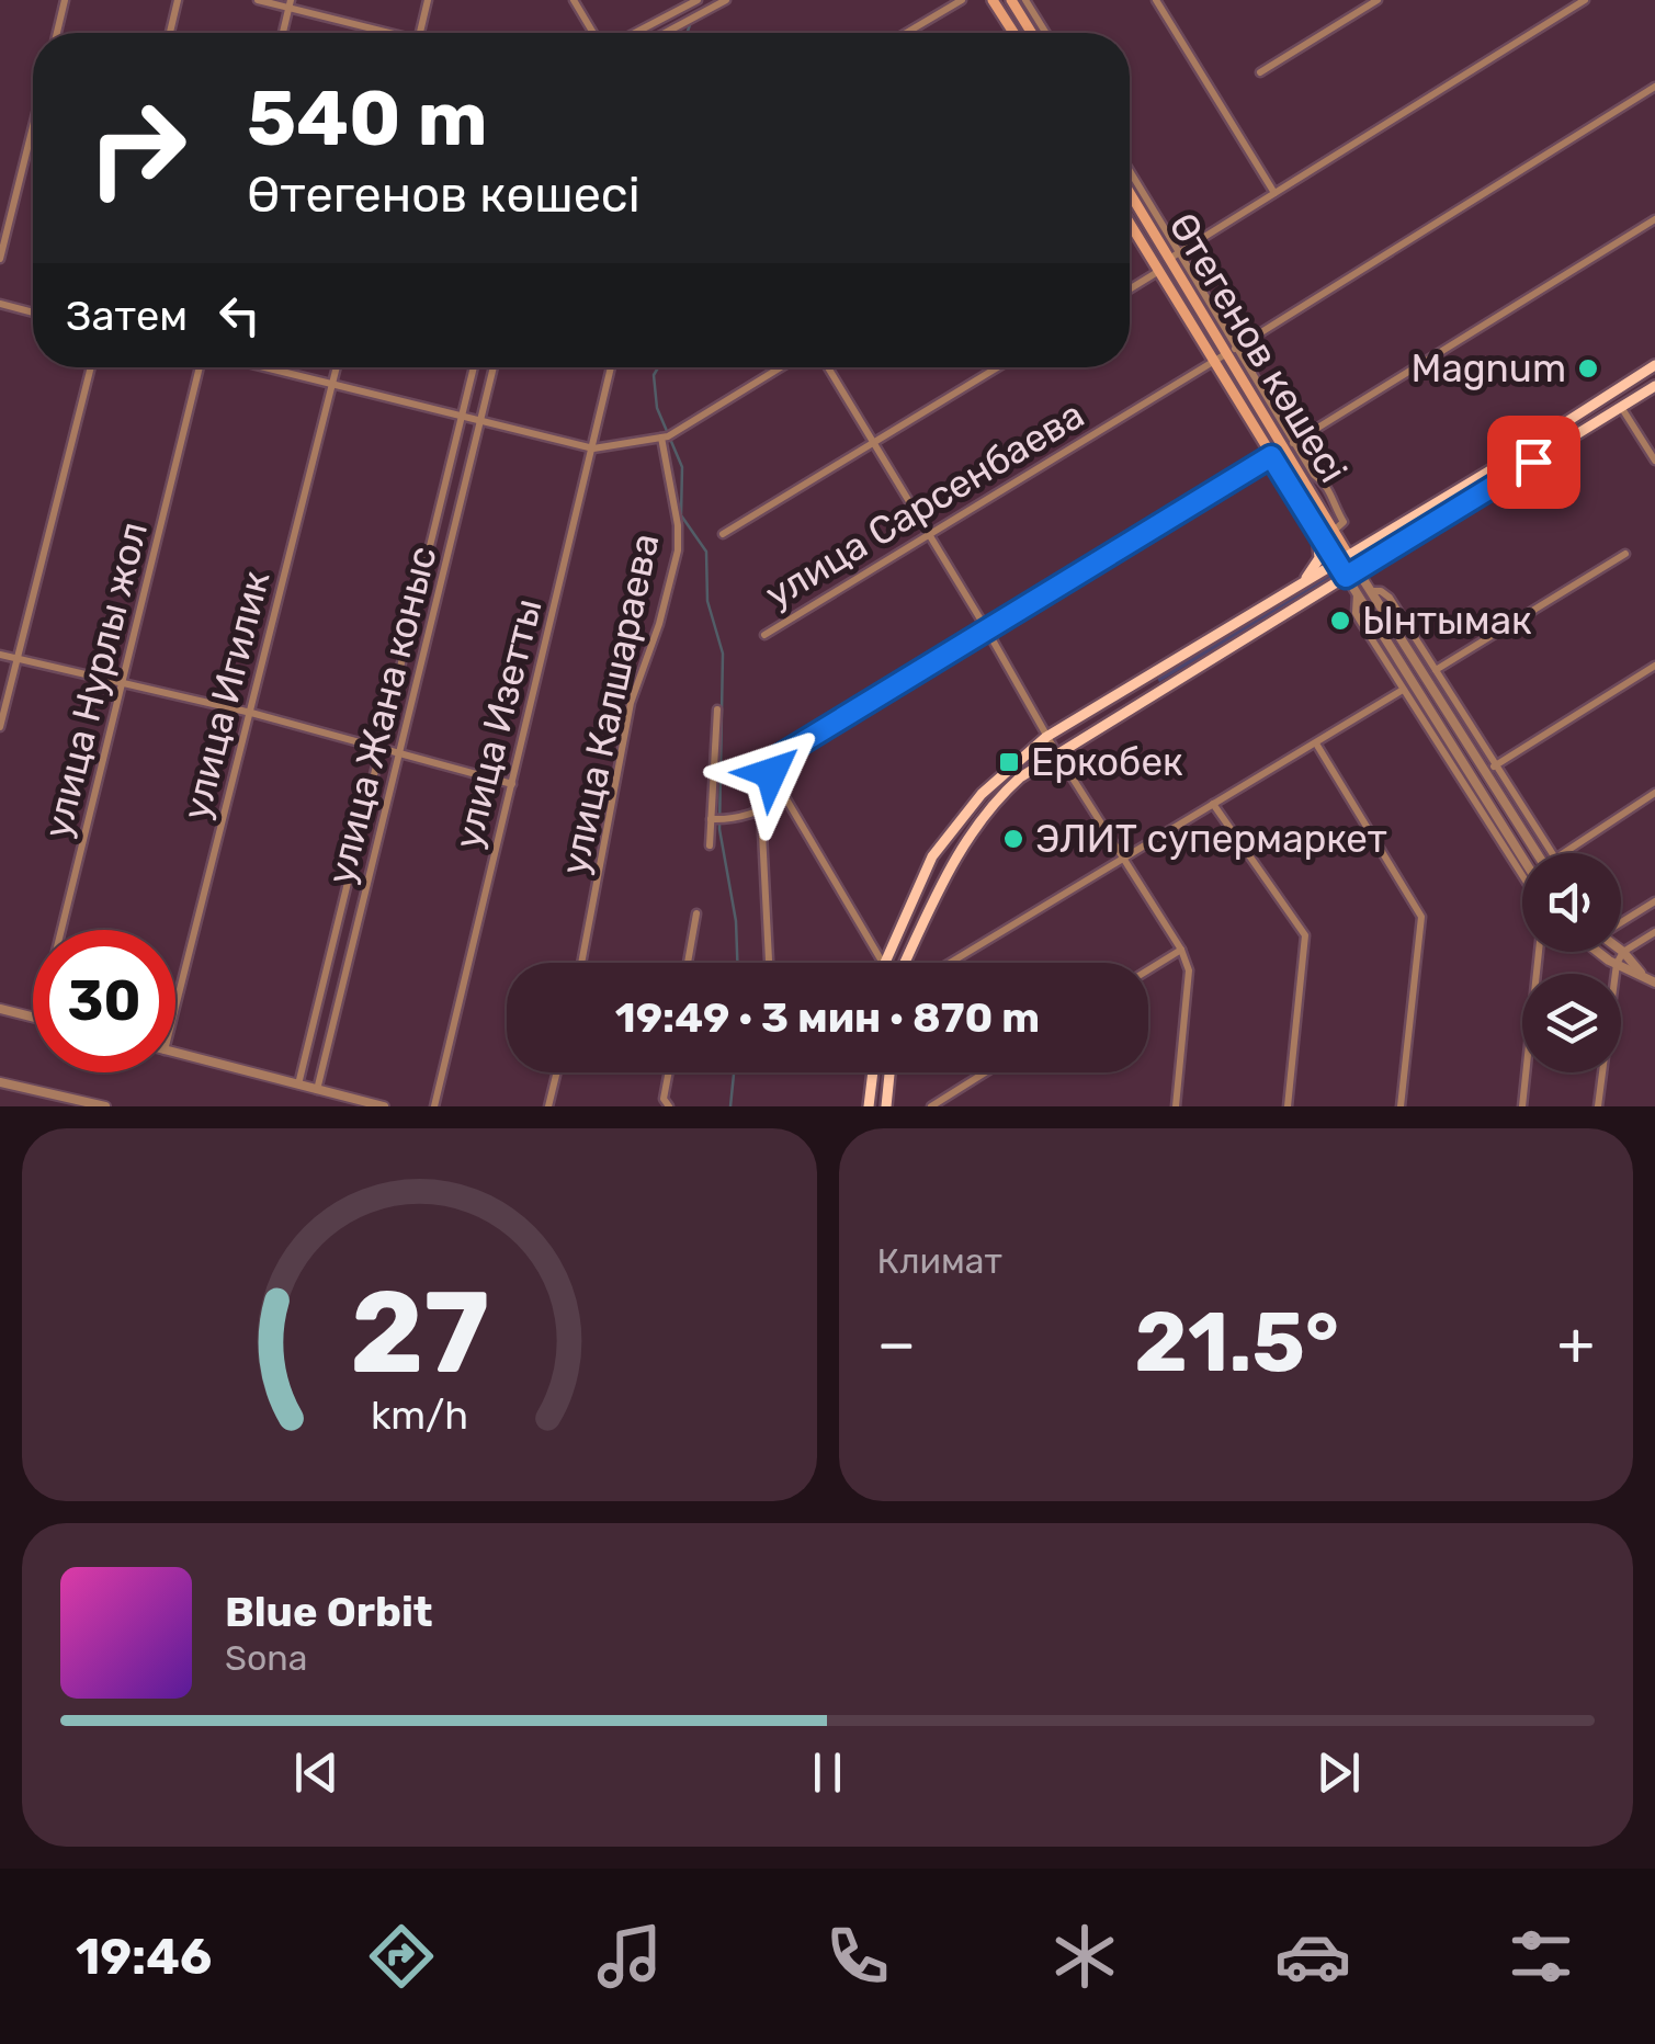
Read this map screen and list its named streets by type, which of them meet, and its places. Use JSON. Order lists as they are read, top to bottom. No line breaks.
{"streets":{"main road":["Өтегенов көшесі"],"street":["улица Сарсенбаева","улица Нурлы жол","улица Игилик","улица Калшараева","улица Жана коныс","улица Изетты"]},"crossings":[["Өтегенов көшесі","улица Сарсенбаева"]],"places":{"other":["Magnum","Ынтымак","ЭЛИТ супермаркет"],"transit":["Еркобек"]},"page":{"turn":["540 m","Өтегенов көшесі"],"then":"Затем","limit":"30","trip":"19:49 · 3 мин · 870 m","tile":"Климат","heat":["−","21.5°","+"],"song":["Blue Orbit","Sona"],"tabs":"19:46","gauge":["27","km/h"]}}
